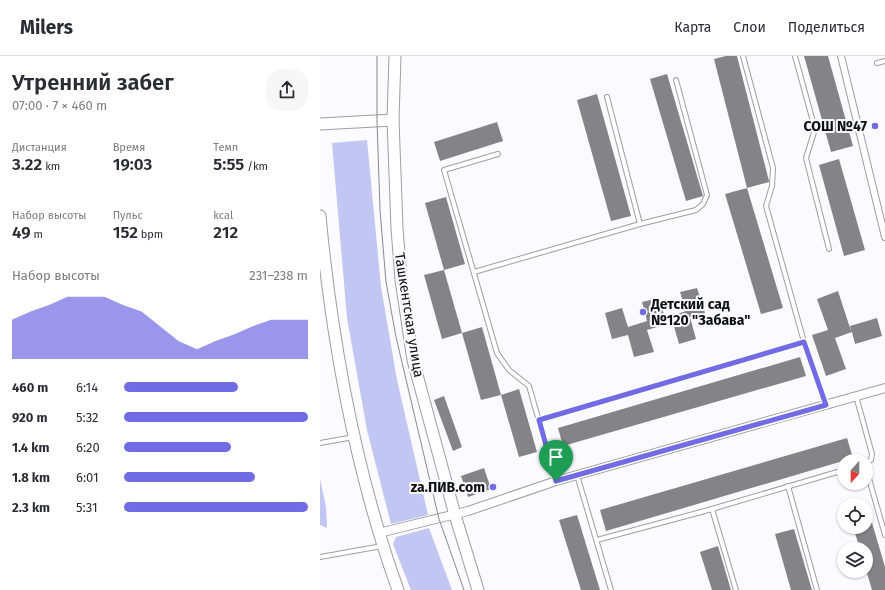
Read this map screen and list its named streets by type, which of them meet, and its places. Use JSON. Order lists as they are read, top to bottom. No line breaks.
{"streets":{"main road":["Ташкентская улица"]},"places":["СОШ №47","Детский сад №120 \"Забава\"","za.ПИВ.com"],"north":"bottom","page":{"header":"Milers","nav":["Карта","Слои","Поделиться"],"heading":["Утренний забег","07:00 · 7 × 460 m"],"stats":[["Дистанция","3.22 km"],["Время","19:03"],["Темп","5:55 /km"],["Набор высоты","49 m"],["Пульс","152 bpm"],["kcal","212"]],"chart":["Набор высоты","231–238 m"],"list":[{"name":"460 m","note":"6:14"},{"name":"920 m","note":"5:32"},{"name":"1.4 km","note":"6:20"},{"name":"1.8 km","note":"6:01"},{"name":"2.3 km","note":"5:31"}]}}
